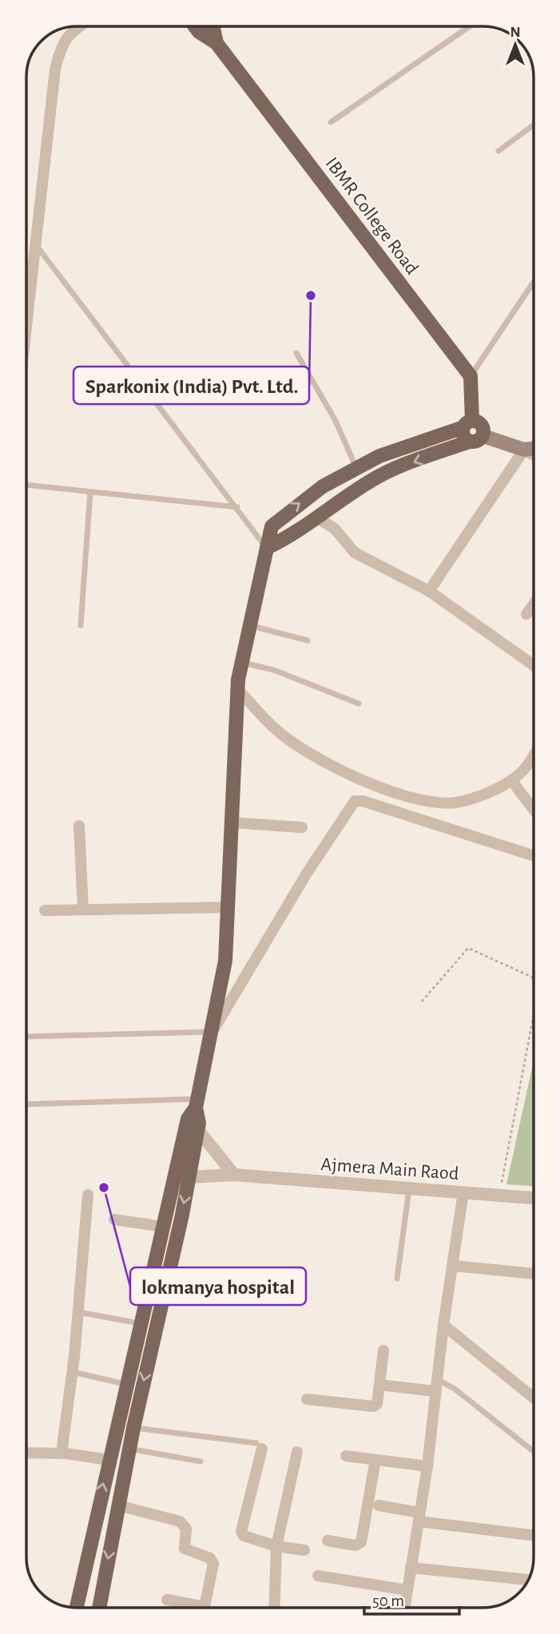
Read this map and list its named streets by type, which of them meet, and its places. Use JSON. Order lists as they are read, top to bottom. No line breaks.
{"streets":{"main road":["IBMR College Road"],"street":["Ajmera Main Raod"]},"places":["Sparkonix (India) Pvt. Ltd.","lokmanya hospital"],"scale_bar":"50 m","north":"top"}
